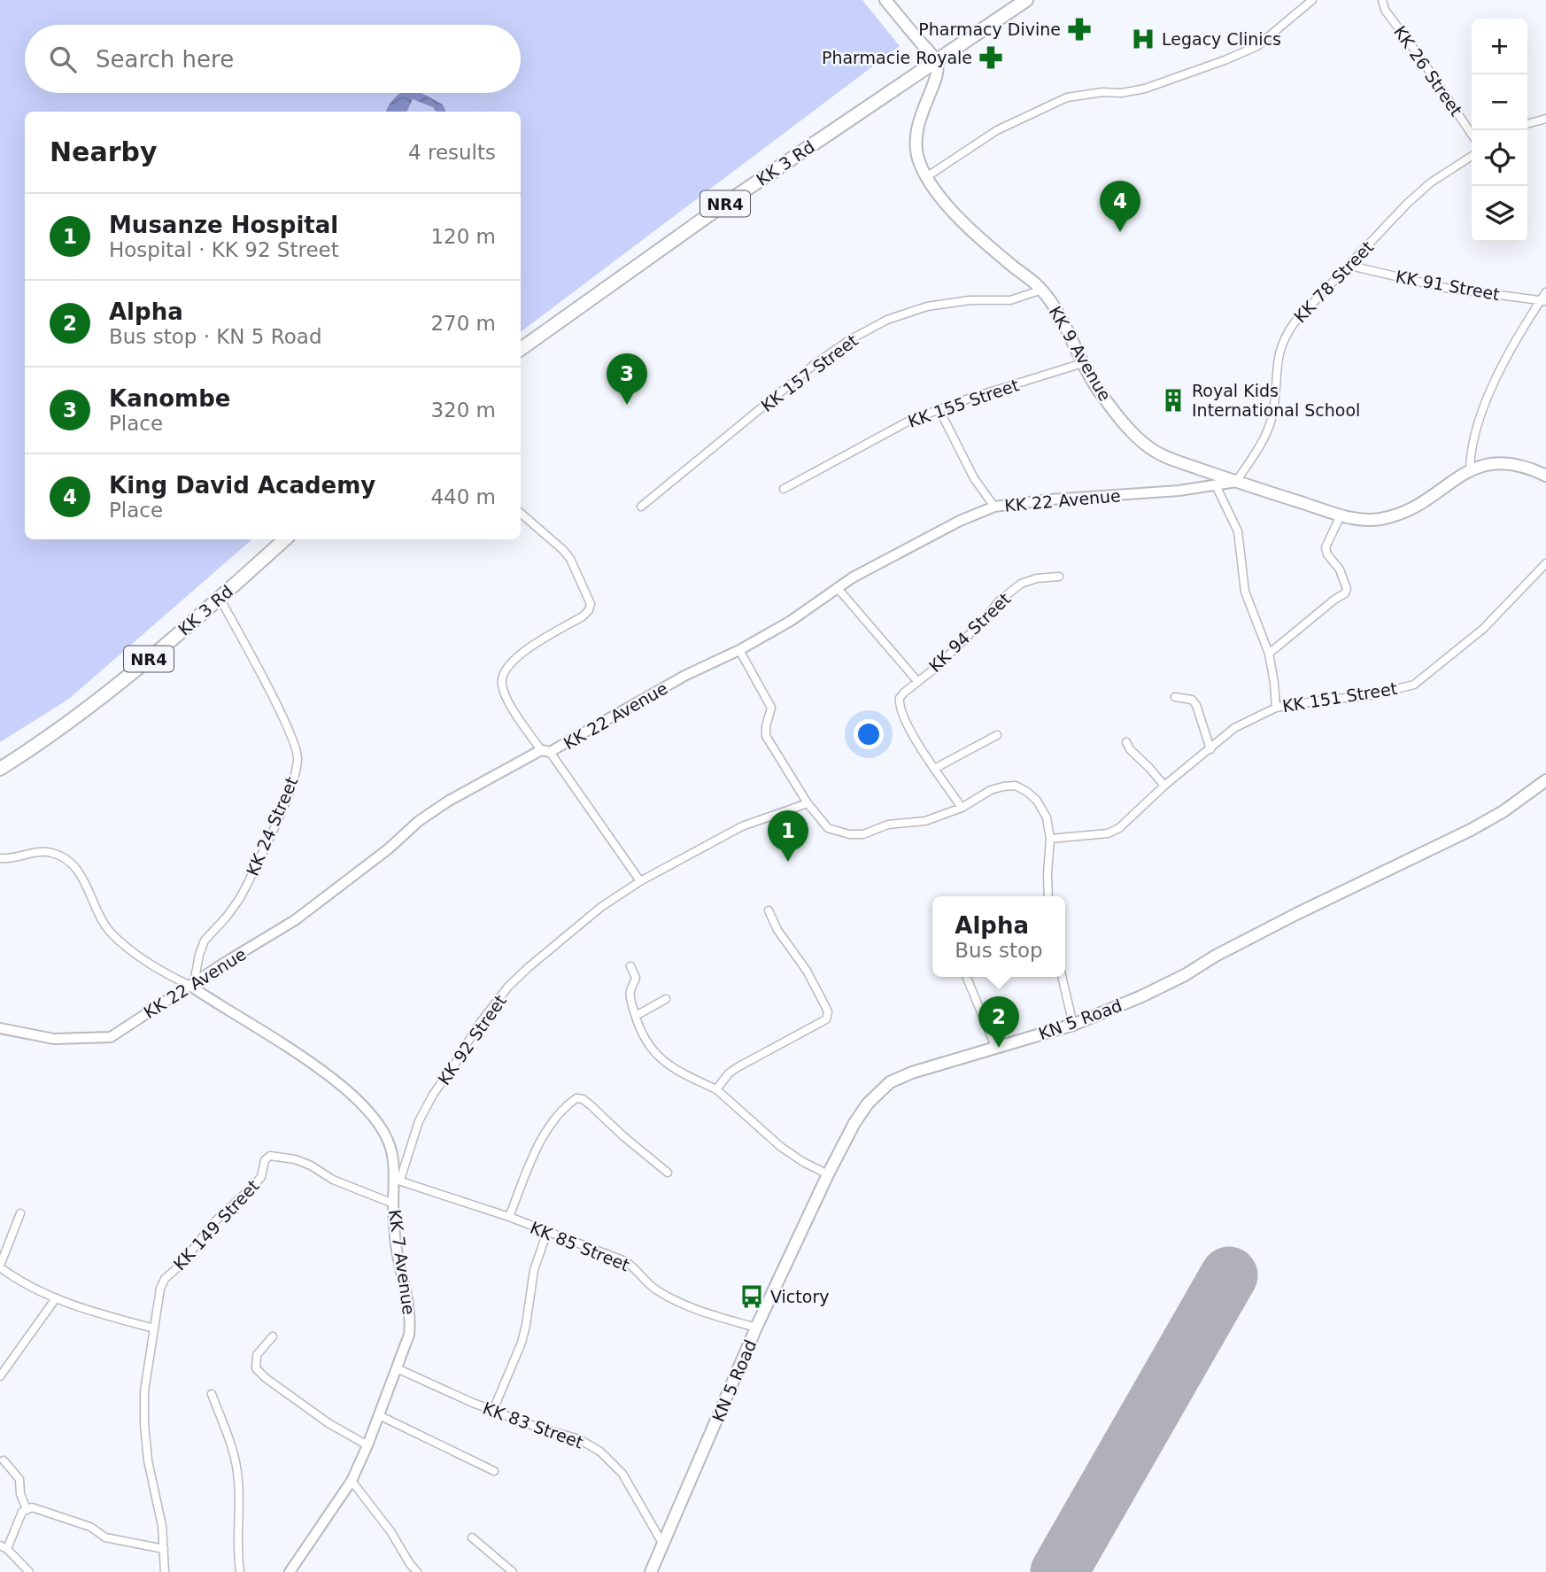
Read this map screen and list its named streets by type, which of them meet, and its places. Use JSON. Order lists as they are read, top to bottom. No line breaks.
{"streets":{"highway":["KK 3 Rd","NR4"],"main road":["KK 9 Avenue","KN 5 Road"],"street":["KK 26 Street","KK 78 Street","KK 91 Street","KK 157 Street","KK 155 Street","KK 22 Avenue","KK 94 Street","KK 151 Street","KK 24 Street","KK 92 Street","KK 149 Street","KK 85 Street","KK 7 Avenue","KK 83 Street"]},"crossings":[["KK 3 Rd","KK 9 Avenue"],["KK 3 Rd","KK 24 Street"],["KK 78 Street","KK 91 Street"],["KK 78 Street","KK 9 Avenue"],["KK 78 Street","KK 22 Avenue"],["KK 9 Avenue","KK 157 Street"],["KK 9 Avenue","KK 155 Street"],["KK 9 Avenue","KK 22 Avenue"],["KK 22 Avenue","KK 94 Street"],["KK 22 Avenue","KK 24 Street"],["KK 22 Avenue","KK 7 Avenue"],["KK 24 Street","KK 7 Avenue"],["KN 5 Road","KK 85 Street"],["KN 5 Road","KK 83 Street"],["KK 92 Street","KK 85 Street"],["KK 92 Street","KK 7 Avenue"],["KK 149 Street","KK 7 Avenue"],["KK 85 Street","KK 7 Avenue"],["KK 7 Avenue","KK 83 Street"]],"places":{"pharmacy":["Pharmacy Divine","Pharmacie Royale"],"hospital":["Legacy Clinics"],"building":["Royal Kids International School"],"bus stop":["Victory"]},"page":{"map_buttons":["+","−"],"search":"Search here","heading":["Nearby","4 results"],"pins":["4","3","1","2"],"list":[{"mark":"1","name":"Musanze Hospital","note":"Hospital · KK 92 Street","value":"120 m"},{"mark":"2","name":"Alpha","note":"Bus stop · KN 5 Road","value":"270 m"},{"mark":"3","name":"Kanombe","note":"Place","value":"320 m"},{"mark":"4","name":"King David Academy","note":"Place","value":"440 m"}],"popup":["Alpha","Bus stop"]}}
